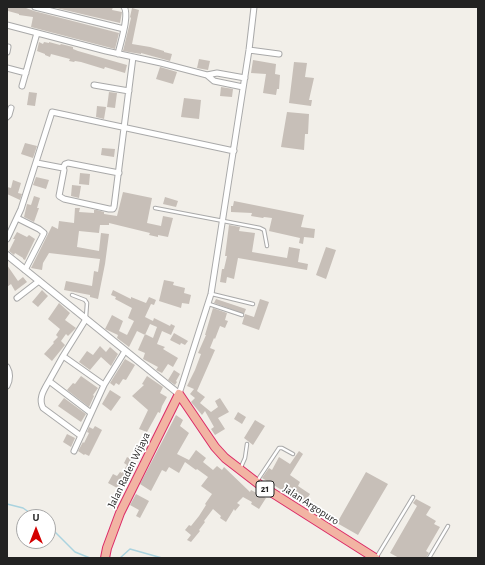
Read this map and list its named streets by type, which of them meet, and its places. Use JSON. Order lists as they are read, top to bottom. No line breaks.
{"streets":{"highway":["Jalan Raden Wijaya","21","Jalan Argopuro"]},"crossings":[["Jalan Raden Wijaya","Jalan Argopuro"]],"north":"top"}
